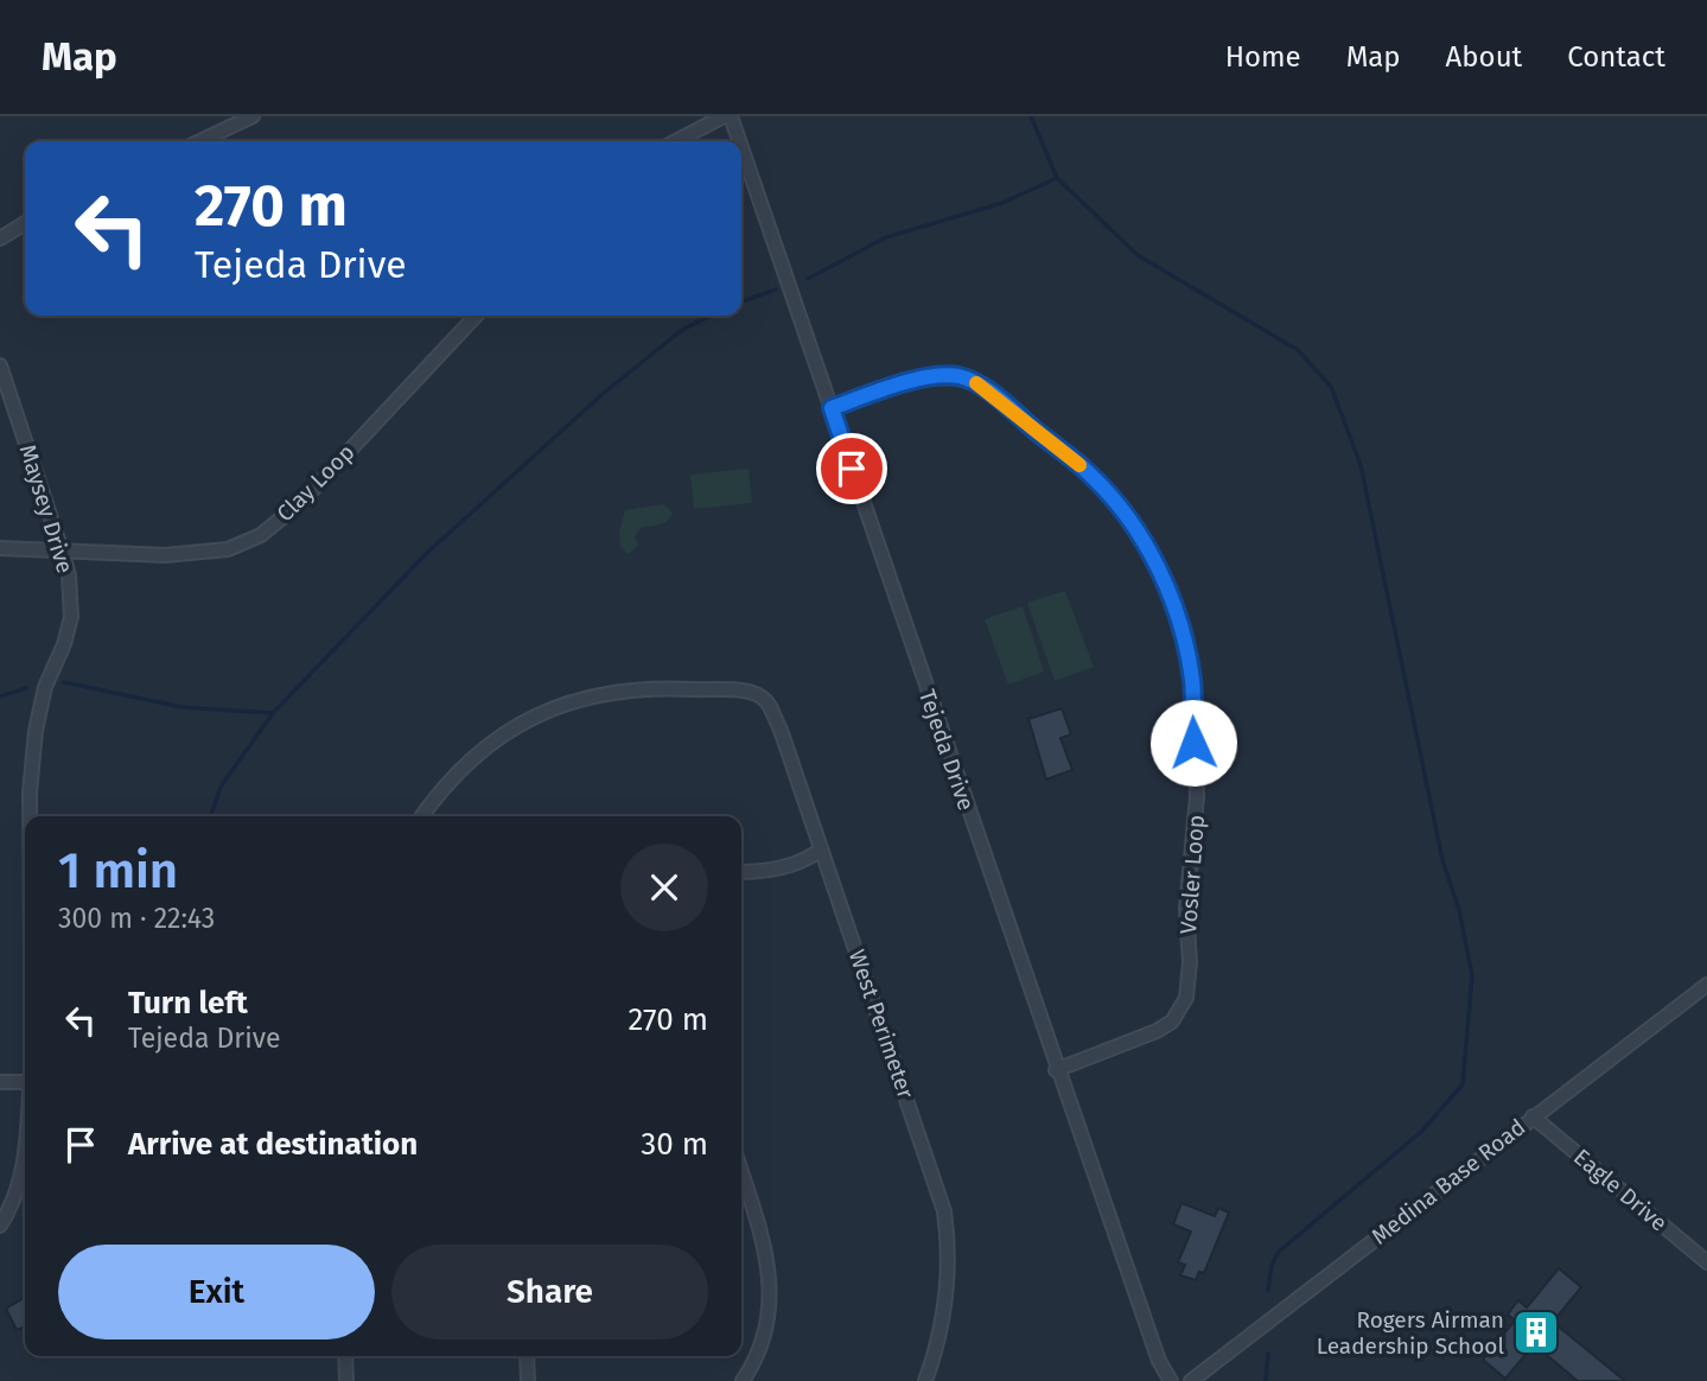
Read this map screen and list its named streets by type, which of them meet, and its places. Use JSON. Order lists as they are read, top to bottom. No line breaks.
{"streets":{"street":["Clay Loop","Maysey Drive","Tejeda Drive","Vosler Loop","West Perimeter","Medina Base Road","Eagle Drive"]},"crossings":[["Clay Loop","Maysey Drive"],["Tejeda Drive","Vosler Loop"],["Medina Base Road","Eagle Drive"]],"places":{"building":["Rogers Airman Leadership School"]},"page":{"header":"Map","nav":["Home","Map","About","Contact"],"turn":["270 m","Tejeda Drive"],"heading":["1 min","300 m · 22:43"],"list":[{"name":"Turn left","note":"Tejeda Drive","value":"270 m"},{"name":"Arrive at destination","value":"30 m"}],"buttons":["Exit","Share"]}}
